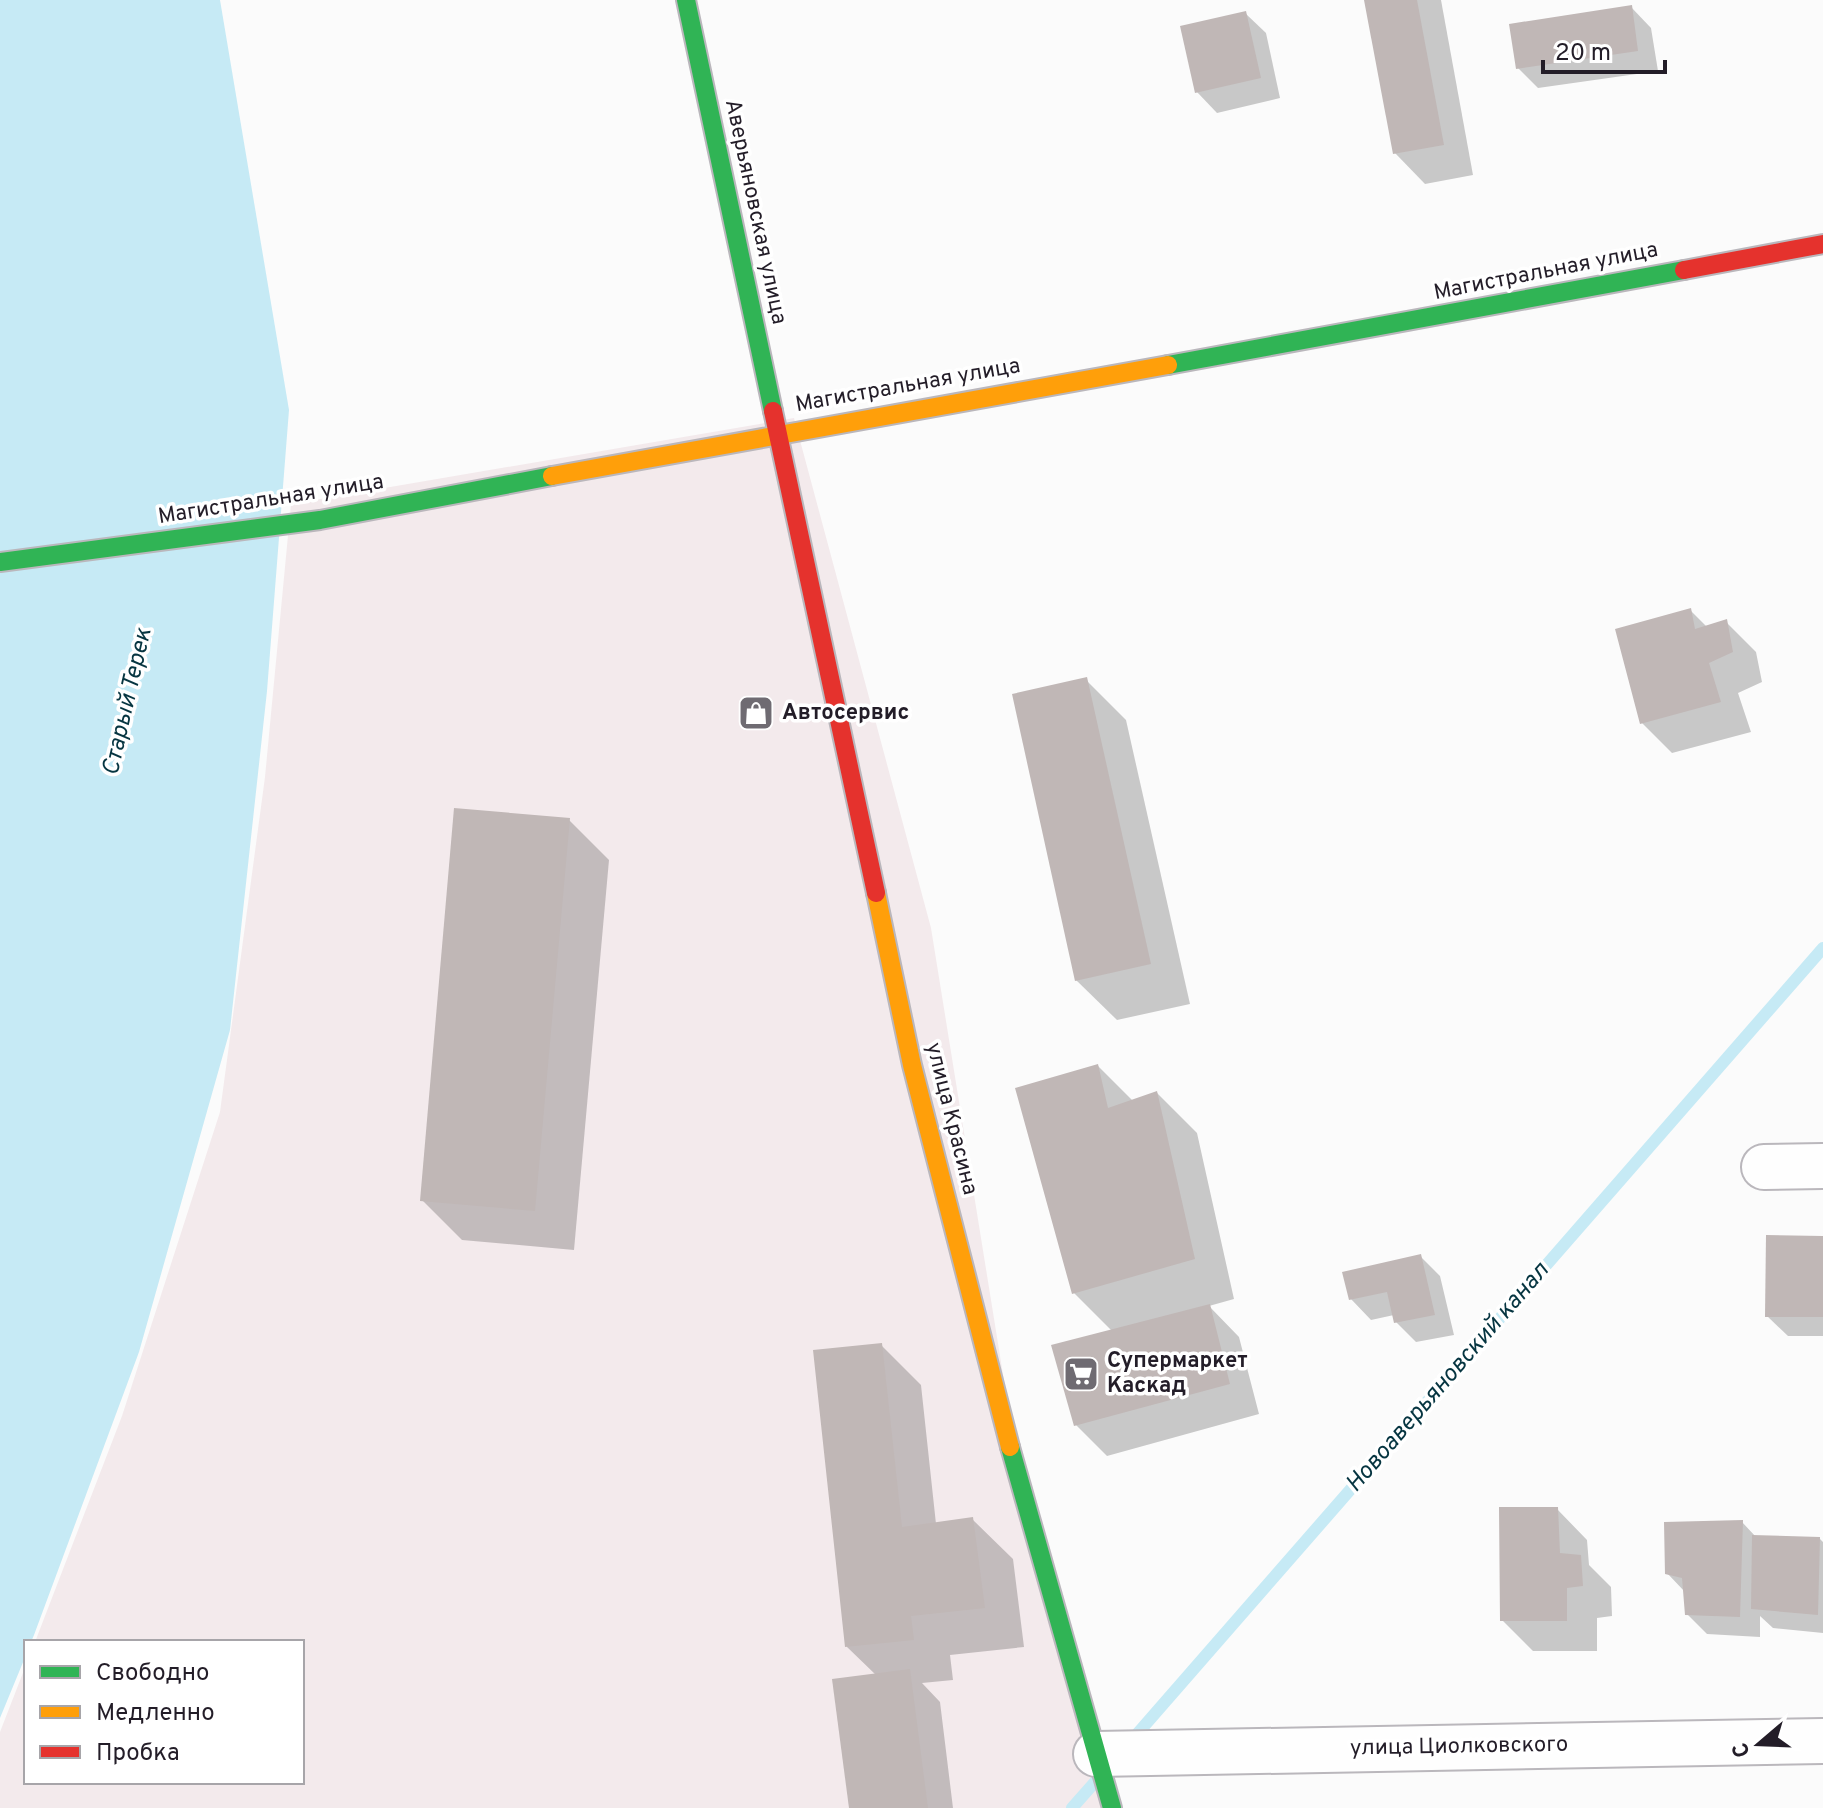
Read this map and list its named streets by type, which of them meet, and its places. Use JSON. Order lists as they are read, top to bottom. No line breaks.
{"streets":{"street":["Аверьяновская улица","Магистральная улица","улица Красина","улица Циолковского"]},"crossings":[["Аверьяновская улица","Магистральная улица"],["Аверьяновская улица","улица Красина"],["Магистральная улица","улица Красина"],["улица Красина","улица Циолковского"]],"water":["Старый Терек","Новоаверьяновский канал"],"places":{"shop":["Автосервис"],"supermarket":["Супермаркет Каскад"]},"legend":["Свободно","Медленно","Пробка"],"scale_bar":"20 m","north":"left"}
